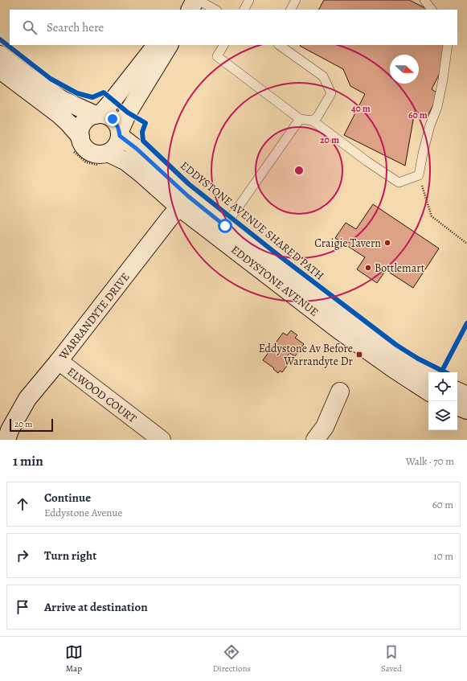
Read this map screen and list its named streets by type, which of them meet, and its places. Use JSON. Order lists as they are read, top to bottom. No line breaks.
{"streets":{"main road":["EDDYSTONE AVENUE","WARRANDYTE DRIVE","ELWOOD COURT"],"cycle path":["EDDYSTONE AVENUE SHARED PATH"]},"crossings":[["EDDYSTONE AVENUE","WARRANDYTE DRIVE"],["WARRANDYTE DRIVE","ELWOOD COURT"]],"places":{"other":["Craigie Tavern","Bottlemart"],"transit":["Eddystone Av Before Warrandyte Dr"]},"scale_bar":"20 m","north":"right","page":{"search":"Search here","scale":"20 m","heading":["1 min","Walk · 70 m"],"list":[["Continue","Eddystone Avenue","60 m"],["Turn right","10 m"],"Arrive at destination"],"nav":["Map","Directions","Saved"]},"rings":["40 m","60 m","20 m"]}
